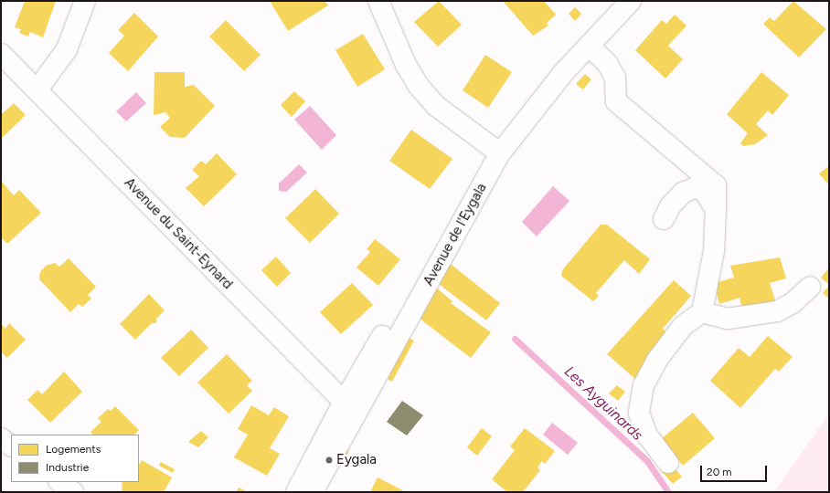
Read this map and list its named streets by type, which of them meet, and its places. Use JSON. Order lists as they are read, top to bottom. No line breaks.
{"streets":{"street":["Avenue du Saint-Eynard","Avenue de l'Eygala"]},"crossings":[["Avenue du Saint-Eynard","Avenue de l'Eygala"]],"water":["Les Ayguinards"],"places":["Eygala"],"legend":["Logements","Industrie"],"scale_bar":"20 m"}
